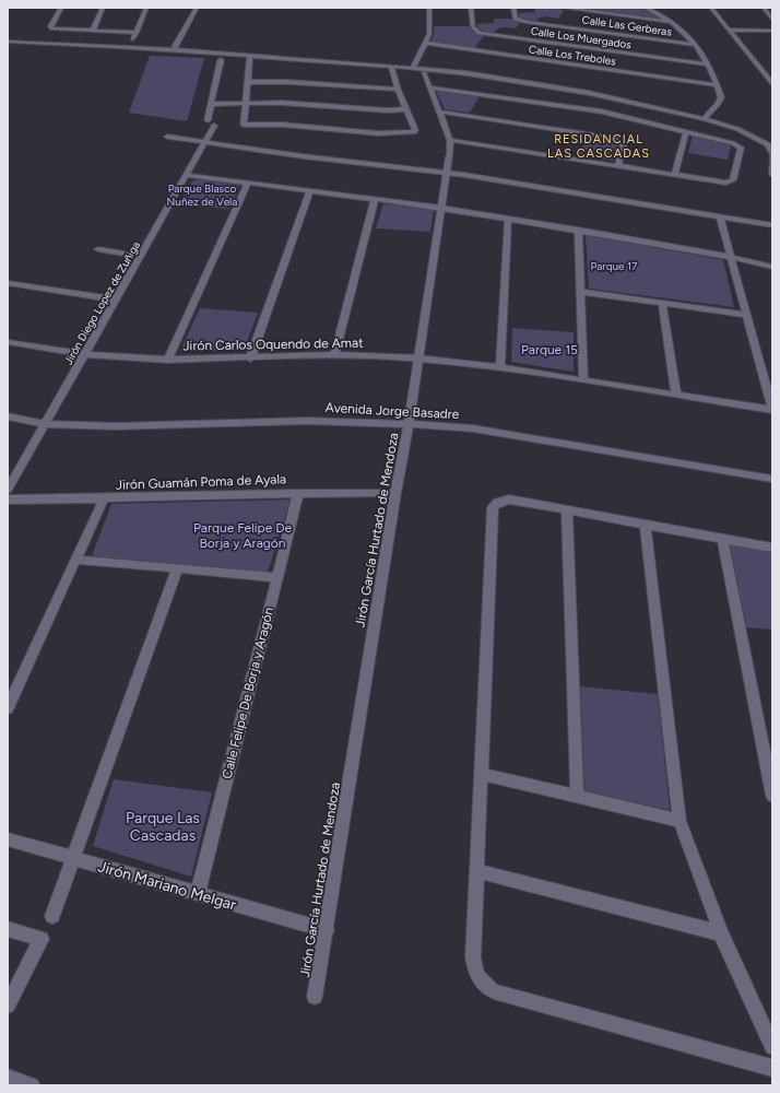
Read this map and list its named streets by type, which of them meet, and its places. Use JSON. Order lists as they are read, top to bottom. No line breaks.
{"streets":{"street":["Calle Las Gerberas","Calle Los Muergados","Calle Los Treboles","Jirón Diego Lopez de Zuñiga","Jirón Carlos Oquendo de Amat","Avenida Jorge Basadre","Jirón Guamán Poma de Ayala","Jirón García Hurtado de Mendoza","Calle Felipe De Borja y Aragón","Jirón Mariano Melgar"]},"crossings":[["Jirón Diego Lopez de Zuñiga","Jirón Carlos Oquendo de Amat"],["Jirón Diego Lopez de Zuñiga","Avenida Jorge Basadre"],["Jirón Carlos Oquendo de Amat","Jirón García Hurtado de Mendoza"],["Avenida Jorge Basadre","Jirón García Hurtado de Mendoza"],["Jirón Guamán Poma de Ayala","Jirón García Hurtado de Mendoza"],["Jirón Guamán Poma de Ayala","Calle Felipe De Borja y Aragón"],["Jirón García Hurtado de Mendoza","Jirón Mariano Melgar"],["Calle Felipe De Borja y Aragón","Jirón Mariano Melgar"]],"districts":["RESIDANCIAL LAS CASCADAS"],"parks":["Parque Blasco Nuñez de Vela","Parque 17","Parque 15","Parque Felipe De Borja y Aragón","Parque Las Cascadas"]}
